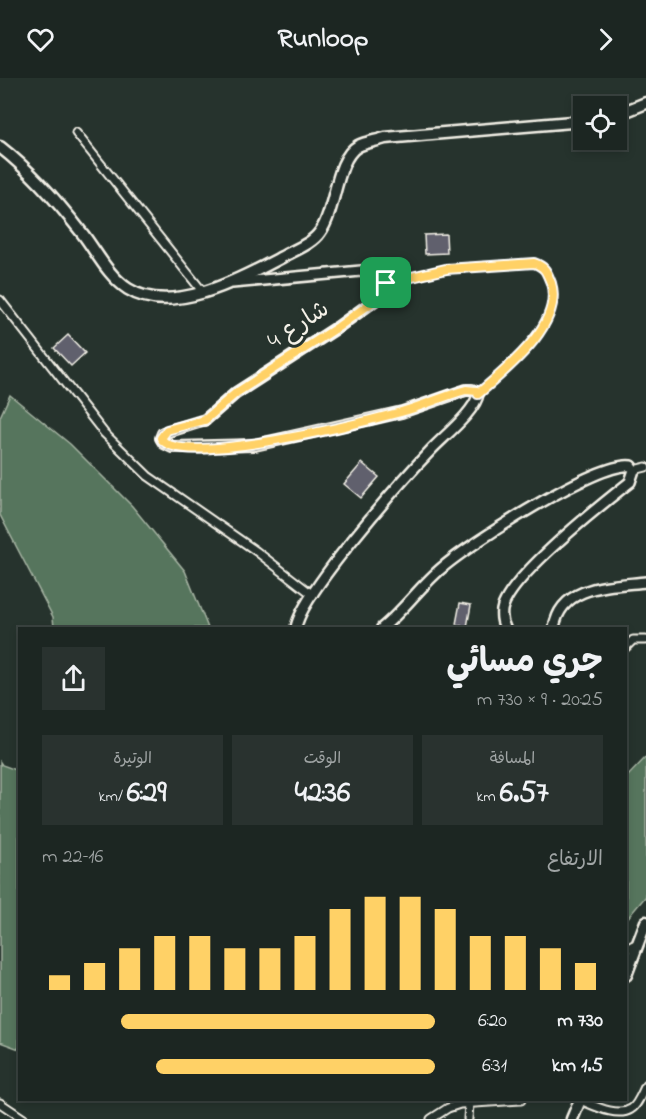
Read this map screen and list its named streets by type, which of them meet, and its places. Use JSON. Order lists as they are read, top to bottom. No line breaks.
{"streets":{"main road":["شارع 4"]},"page":{"header":"Runloop","heading":["جري مسائي","20:25 · 9 × 730 m"],"stats":[["المسافة","6.57 km"],["الوقت","42:36"],["الوتيرة","6:29 /km"]],"chart":["الارتفاع","16–22 m"],"list":[{"name":"730 m","note":"6:20"},{"name":"1.5 km","note":"6:31"}]}}
